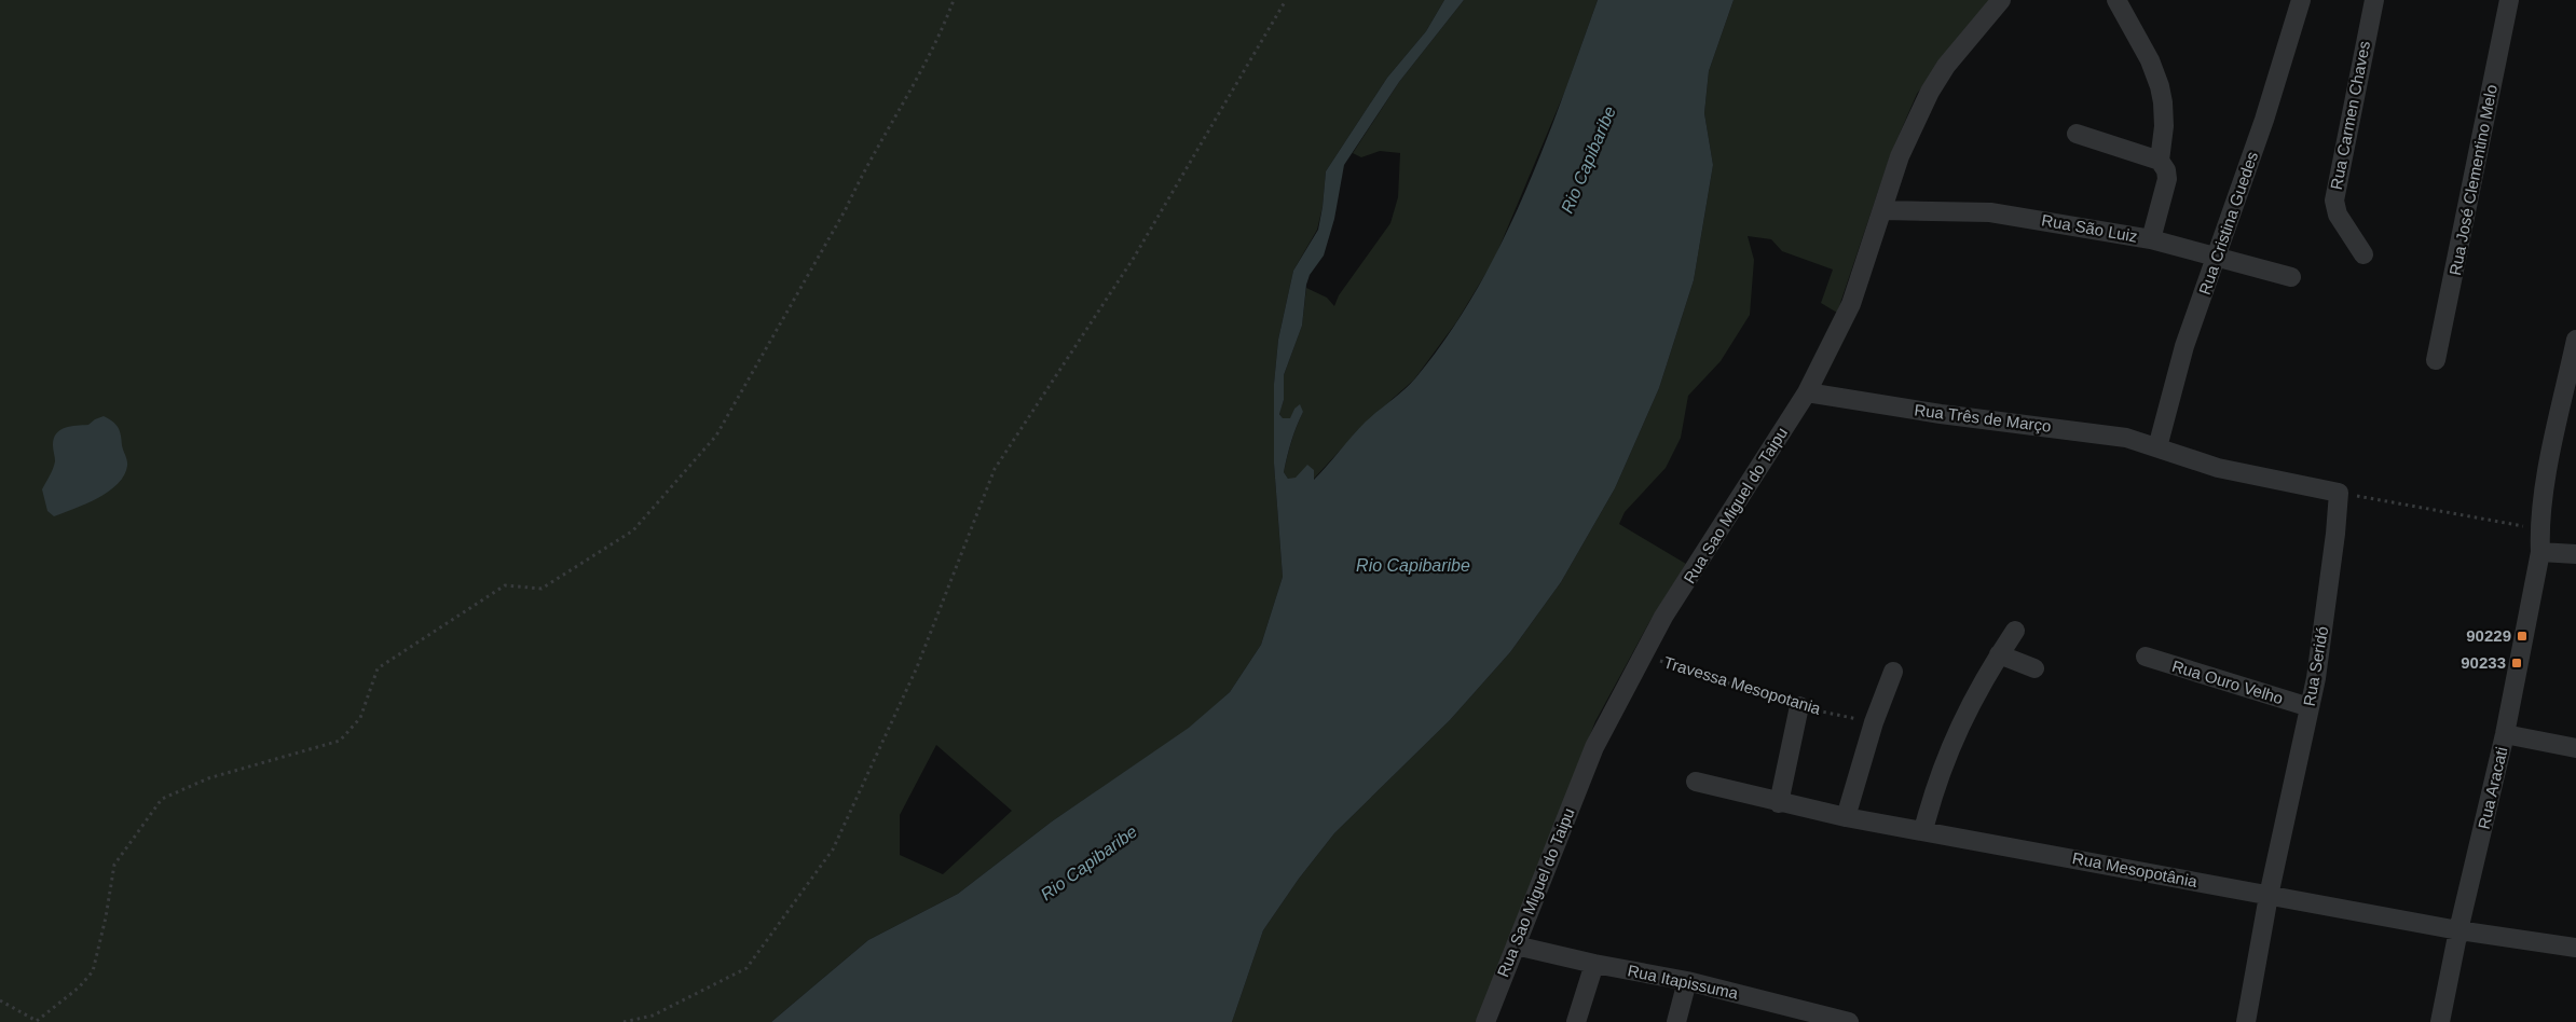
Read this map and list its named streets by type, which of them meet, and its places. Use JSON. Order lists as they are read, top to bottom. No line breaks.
{"streets":{"street":["Rua Carmen Chaves","Rua José Clementino Melo","Rua Cristina Guedes","Rua São Luiz","Rua Três de Março","Rua Sao Miguel do Taipu","Rua Seridó","Rua Ouro Velho","Rua Aracati","Rua Mesopotânia","Rua Itapissuma"],"path":["Travessa Mesopotania"]},"crossings":[["Rua Cristina Guedes","Rua São Luiz"],["Rua Cristina Guedes","Rua Três de Março"],["Rua São Luiz","Rua Sao Miguel do Taipu"],["Rua Três de Março","Rua Sao Miguel do Taipu"],["Rua Sao Miguel do Taipu","Travessa Mesopotania"],["Rua Sao Miguel do Taipu","Rua Itapissuma"],["Rua Seridó","Rua Ouro Velho"],["Rua Seridó","Rua Mesopotânia"],["Rua Aracati","Rua Mesopotânia"]],"water":["Rio Capibaribe"],"places":{"transit":["90229","90233"]}}
